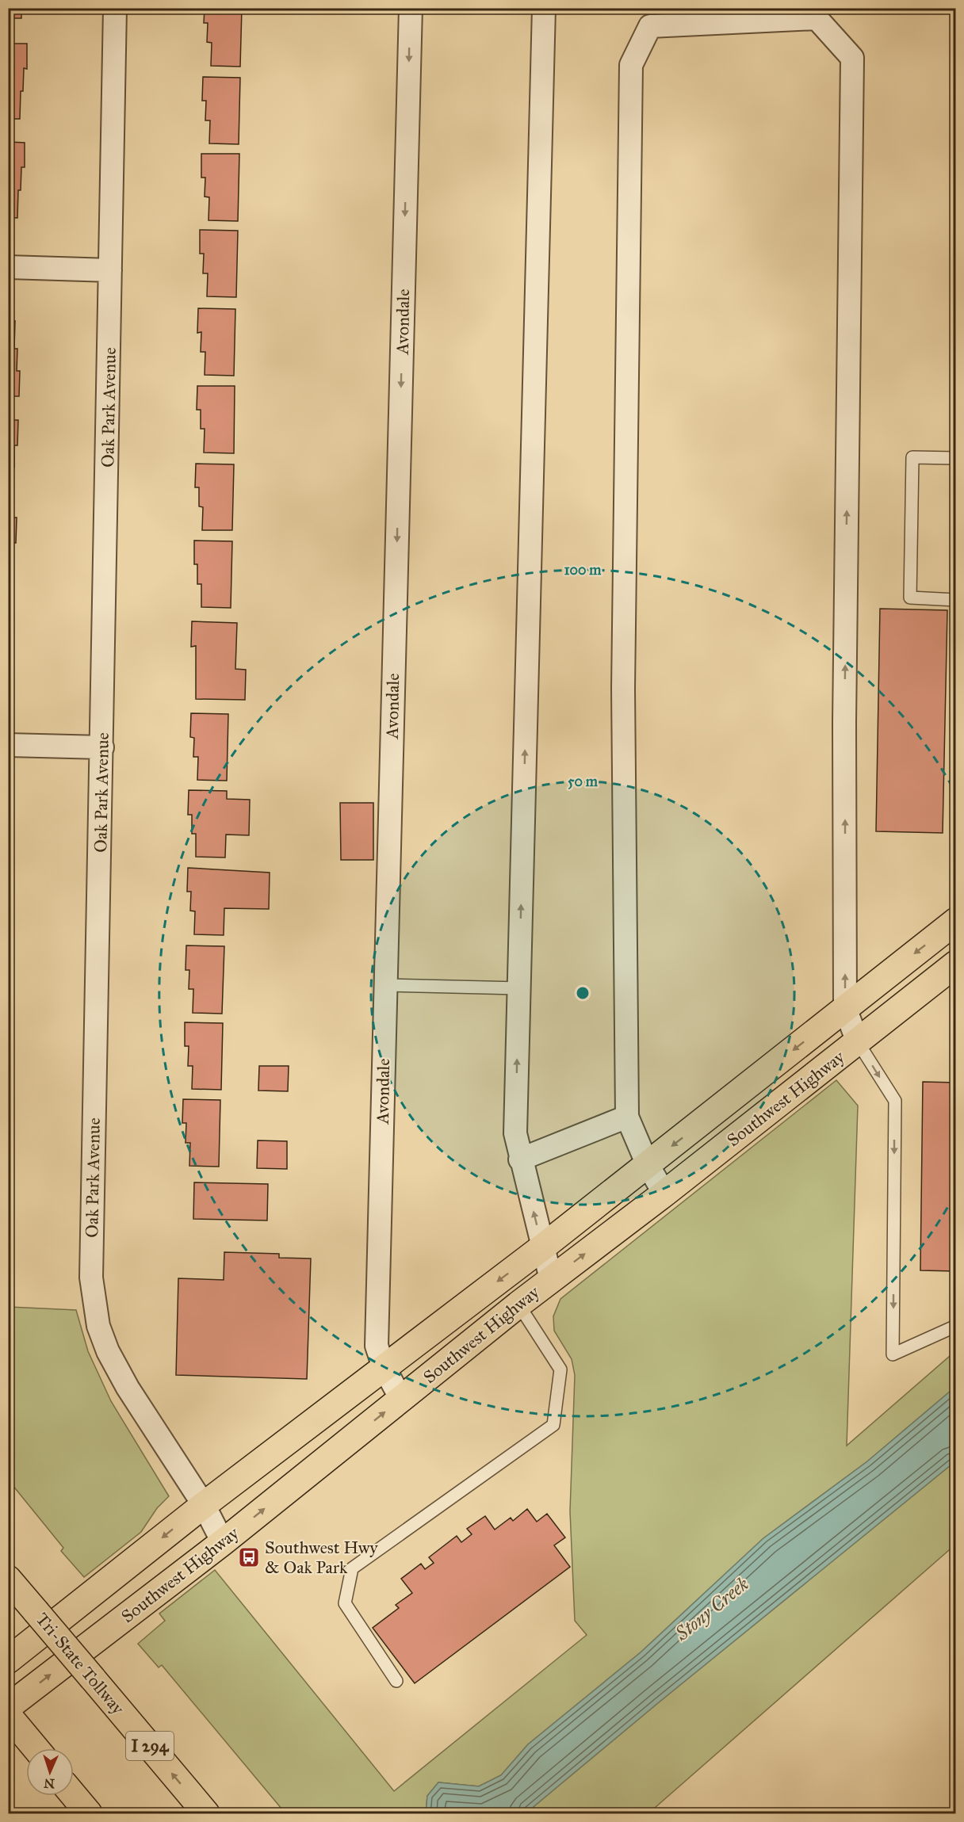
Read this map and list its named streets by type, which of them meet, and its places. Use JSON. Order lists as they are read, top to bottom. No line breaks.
{"streets":{"main road":["Southwest Highway","Tri-State Tollway","I 294"],"street":["Avondale","Oak Park Avenue"]},"crossings":[["Avondale","Southwest Highway"],["Oak Park Avenue","Southwest Highway"]],"one_way":["Tri-State Tollway"],"water":["Stony Creek"],"places":{"bus stop":["Southwest Hwy & Oak Park"]},"north":"bottom","rings":["100 m","50 m"]}
